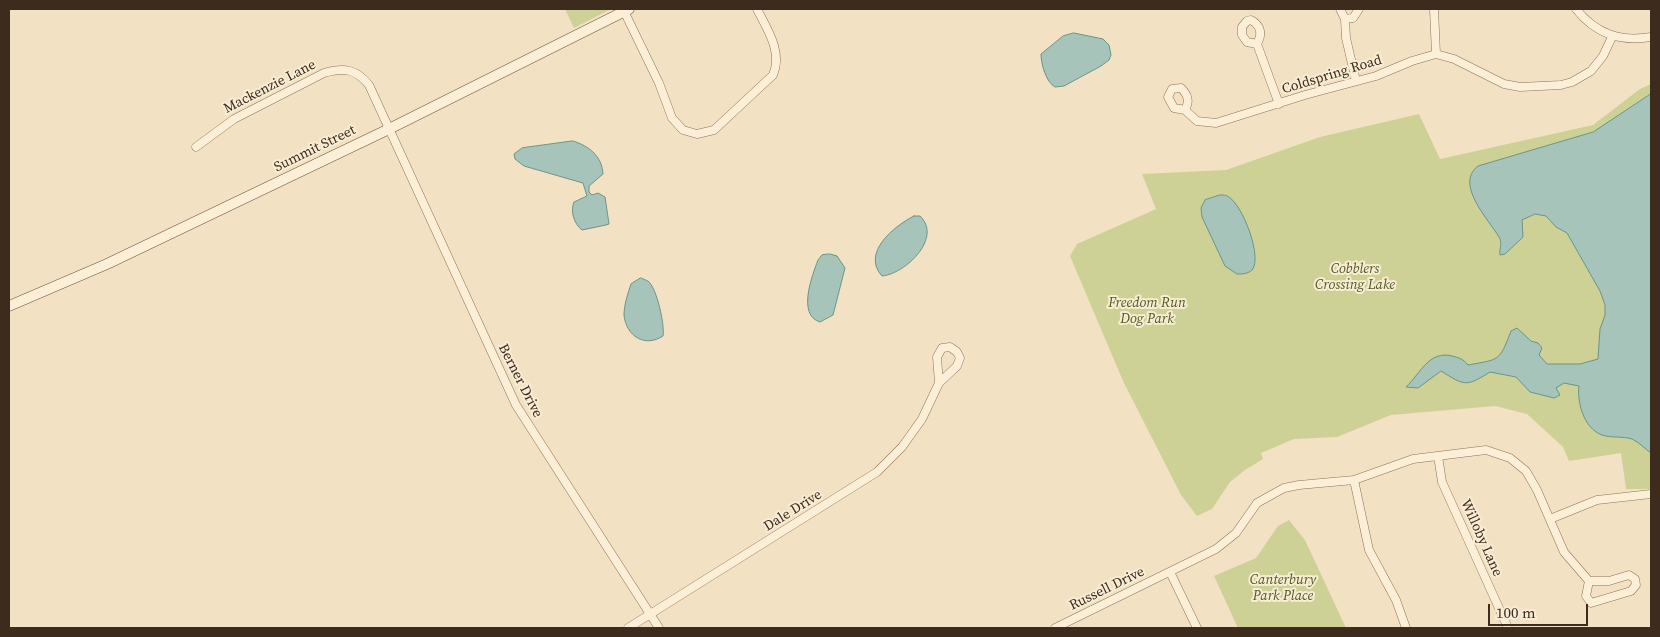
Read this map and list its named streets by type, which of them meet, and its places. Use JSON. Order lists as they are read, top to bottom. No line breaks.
{"streets":{"main road":["Summit Street"],"street":["Coldspring Road","Mackenzie Lane","Berner Drive","Dale Drive","Willoby Lane","Russell Drive"]},"crossings":[["Mackenzie Lane","Summit Street"],["Mackenzie Lane","Berner Drive"],["Summit Street","Berner Drive"],["Berner Drive","Dale Drive"],["Willoby Lane","Russell Drive"]],"parks":["Cobblers Crossing Lake","Freedom Run Dog Park","Canterbury Park Place"],"scale_bar":"100 m"}
